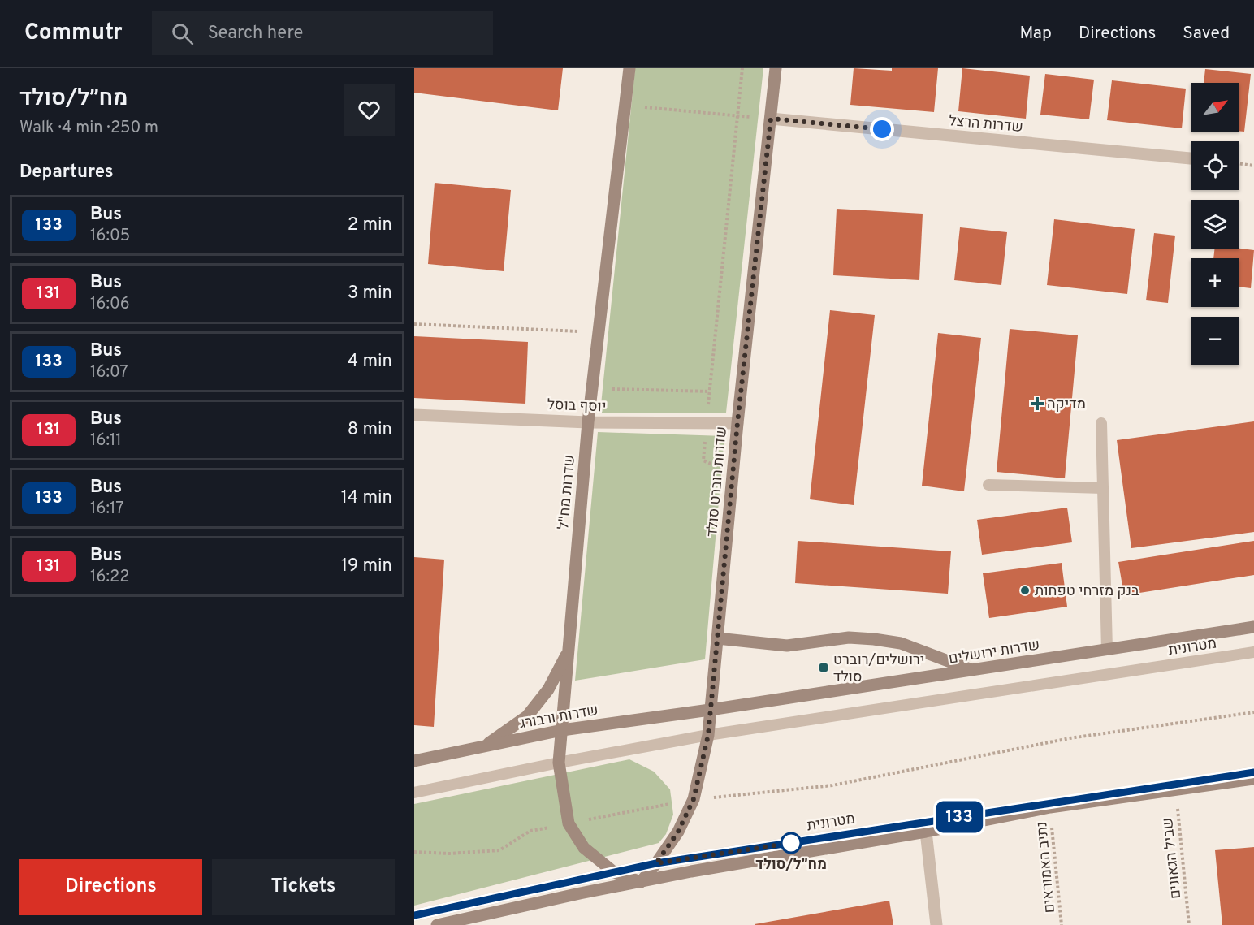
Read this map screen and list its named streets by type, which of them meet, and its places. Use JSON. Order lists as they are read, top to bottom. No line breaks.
{"streets":{"main road":["שדרות רוברט סולד","שדרות מח\"ל","שדרות ירושלים","שדרות ורבורג"],"street":["שדרות הרצל","יוסף בוסל"],"lane":["מטרונית"],"path":["שביל הגאונים","נתיב האמוראים"]},"crossings":[["שדרות הרצל","שדרות רוברט סולד"],["יוסף בוסל","שדרות רוברט סולד"],["יוסף בוסל","שדרות מח\"ל"],["שדרות רוברט סולד","שדרות מח\"ל"],["שדרות רוברט סולד","מטרונית"],["שדרות רוברט סולד","שדרות ירושלים"],["שדרות רוברט סולד","שדרות ורבורג"],["שדרות מח\"ל","מטרונית"],["שדרות מח\"ל","שדרות ורבורג"],["שדרות ירושלים","שדרות ורבורג"]],"places":{"health":["מדיקה"],"other":["בנק מזרחי טפחות","מח״ל/סולד"],"transit":["ירושלים/רוברט סולד"]},"lines":["bus line 133"],"north":"top right","page":{"header":"Commutr","search":"Search here","nav":["Map","Directions","Saved"],"heading":[["מח״ל/סולד","Walk · 4 min · 250 m"],"Departures"],"on_map":"133","map_buttons":["+","−"],"list":[{"mark":"133","name":"Bus","note":"16:05","value":"2 min"},{"mark":"131","name":"Bus","note":"16:06","value":"3 min"},{"mark":"133","name":"Bus","note":"16:07","value":"4 min"},{"mark":"131","name":"Bus","note":"16:11","value":"8 min"},{"mark":"133","name":"Bus","note":"16:17","value":"14 min"},{"mark":"131","name":"Bus","note":"16:22","value":"19 min"}],"buttons":["Directions","Tickets"]}}
